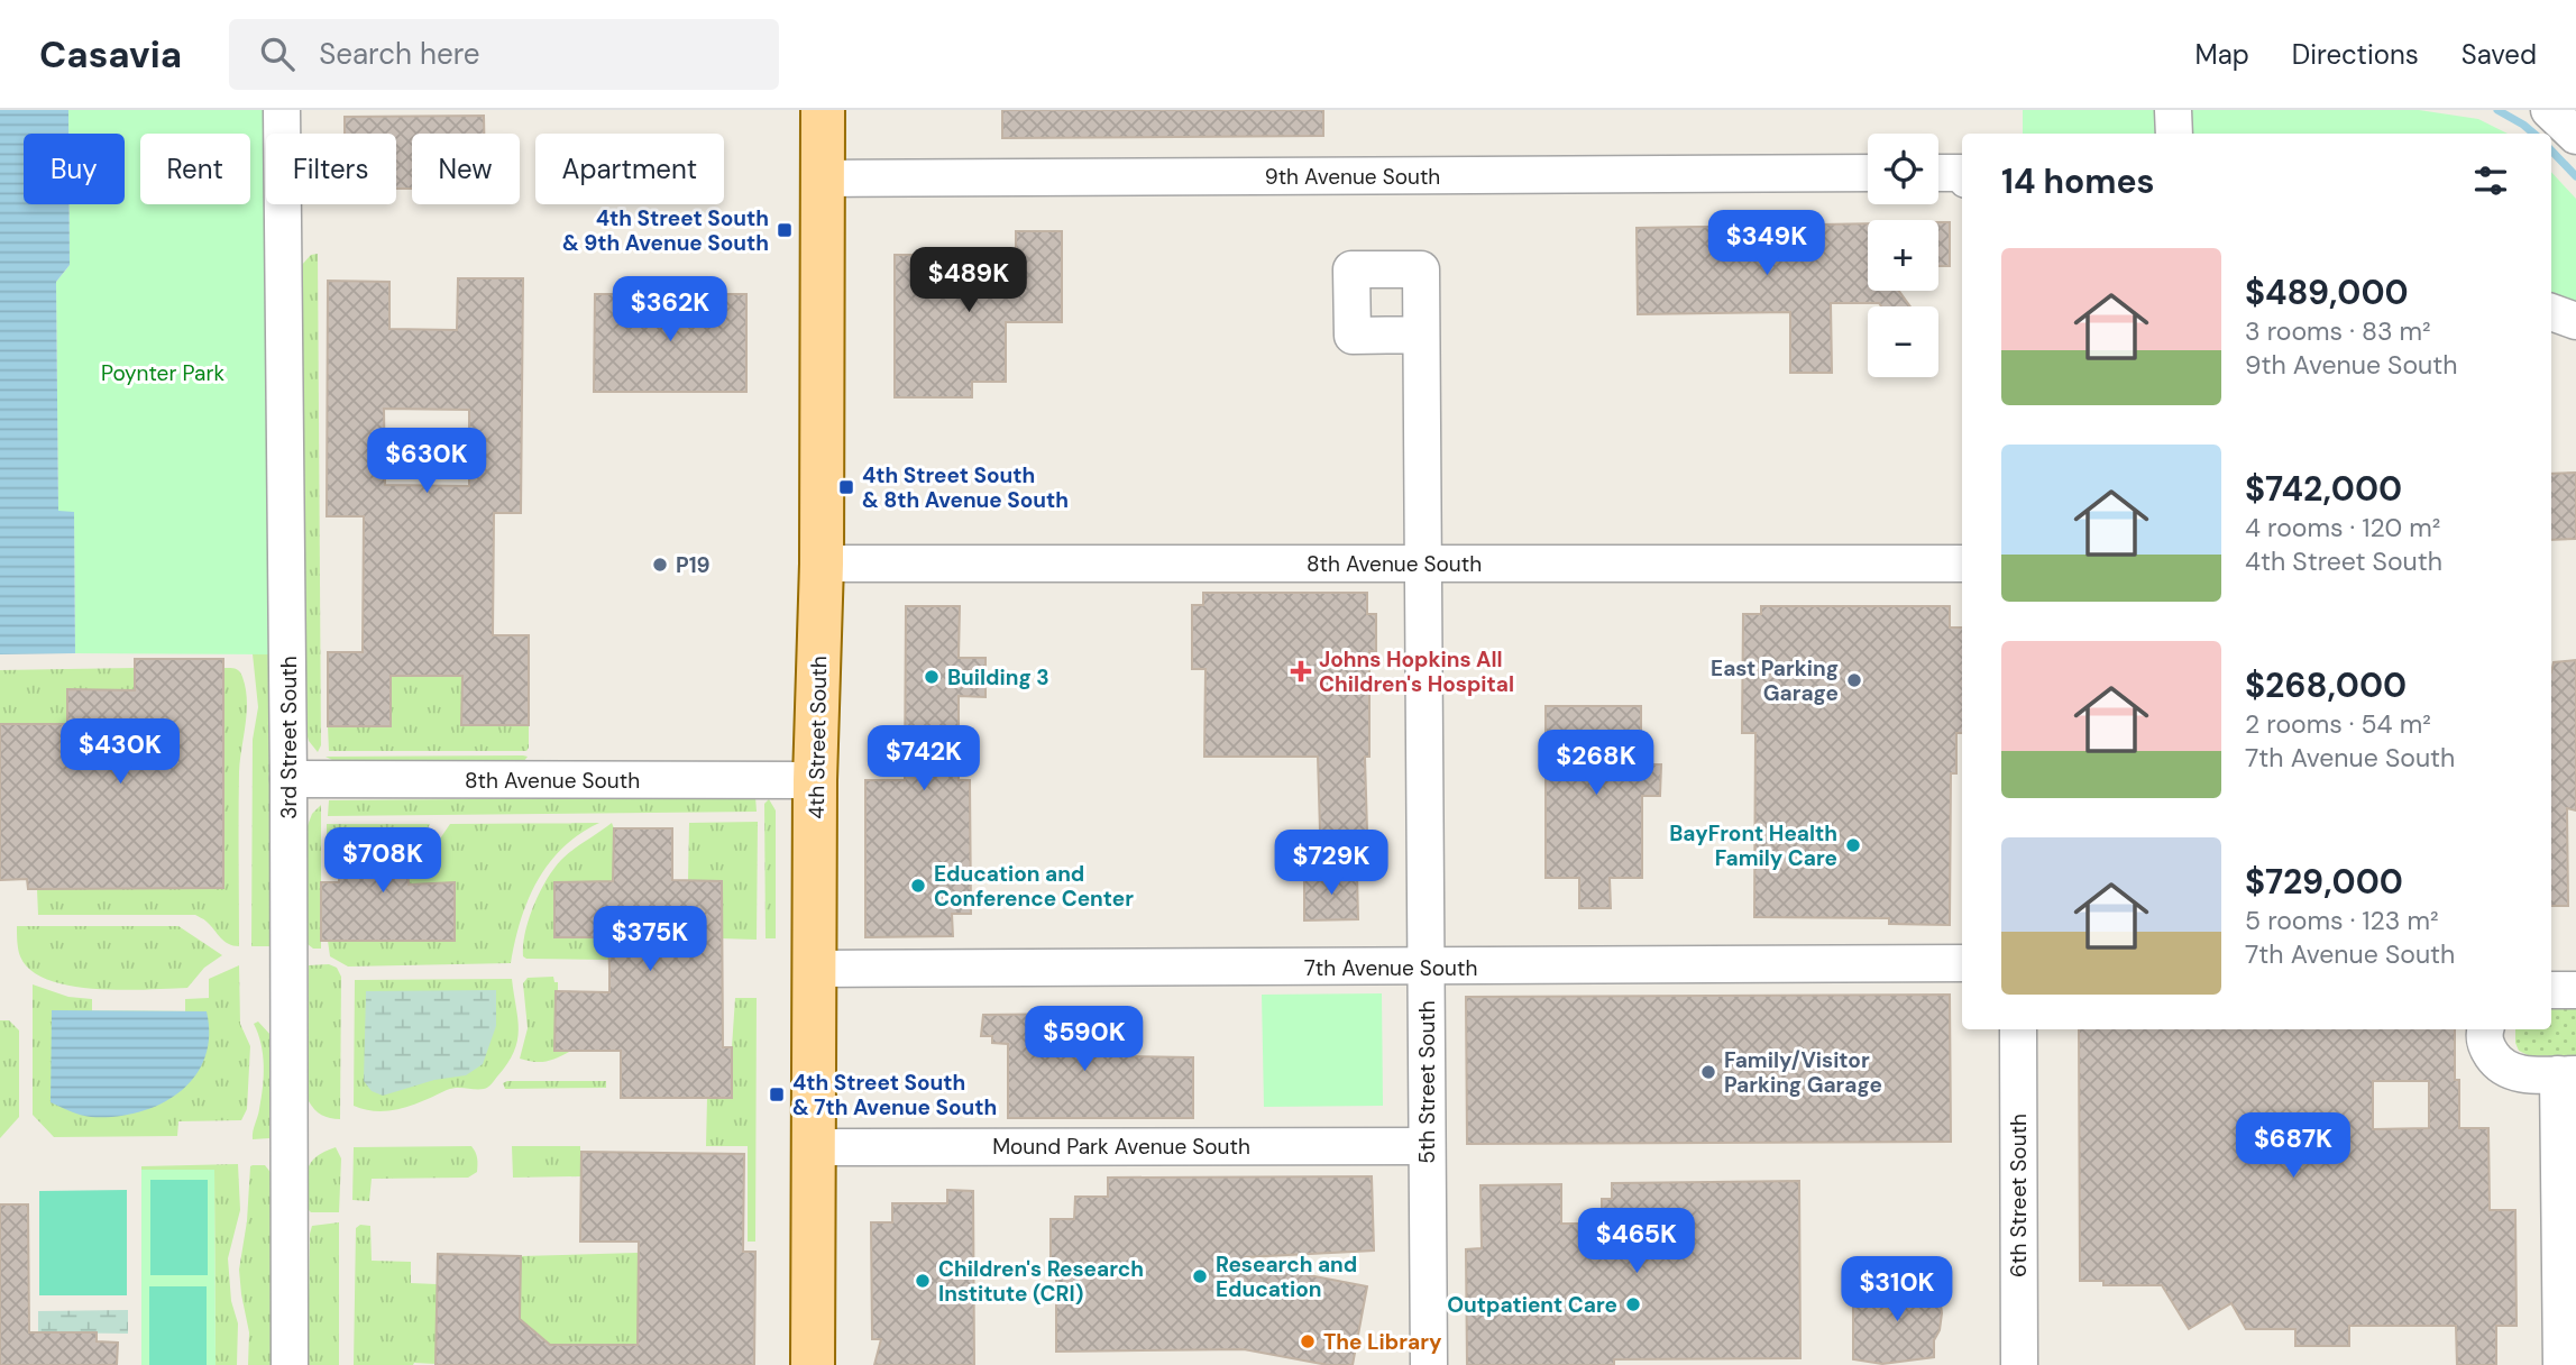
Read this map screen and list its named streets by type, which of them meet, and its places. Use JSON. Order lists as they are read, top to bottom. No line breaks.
{"streets":{"main road":["4th Street South"],"street":["9th Avenue South","8th Avenue South","3rd Street South","7th Avenue South","5th Street South","Mound Park Avenue South","6th Street South"]},"crossings":[["9th Avenue South","4th Street South"],["8th Avenue South","3rd Street South"],["8th Avenue South","4th Street South"],["8th Avenue South","5th Street South"],["4th Street South","7th Avenue South"],["4th Street South","Mound Park Avenue South"],["7th Avenue South","5th Street South"],["5th Street South","Mound Park Avenue South"]],"parks":["Poynter Park"],"places":{"transit":["4th Street South & 9th Avenue South","4th Street South & 8th Avenue South","4th Street South & 7th Avenue South"],"other":["P19","Building 3","East Parking Garage","BayFront Health Family Care","Education and Conference Center","Family/Visitor Parking Garage","Research and Education","Children's Research Institute (CRI)","Outpatient Care","The Library"],"health":["Johns Hopkins All Children's Hospital"]},"page":{"header":"Casavia","search":"Search here","nav":["Map","Directions","Saved"],"map_buttons":["+","−"],"chip":["Buy","Rent","Filters","New","Apartment"],"heading":"14 homes","price":["$349K","$489K","$362K","$630K","$430K","$742K","$268K","$708K","$729K","$375K","$590K","$687K","$465K","$310K"],"list":[{"name":"$489,000","note":"3 rooms · 83 m² · 9th Avenue South"},{"name":"$742,000","note":"4 rooms · 120 m² · 4th Street South"},{"name":"$268,000","note":"2 rooms · 54 m² · 7th Avenue South"},{"name":"$729,000","note":"5 rooms · 123 m² · 7th Avenue South"}]}}
